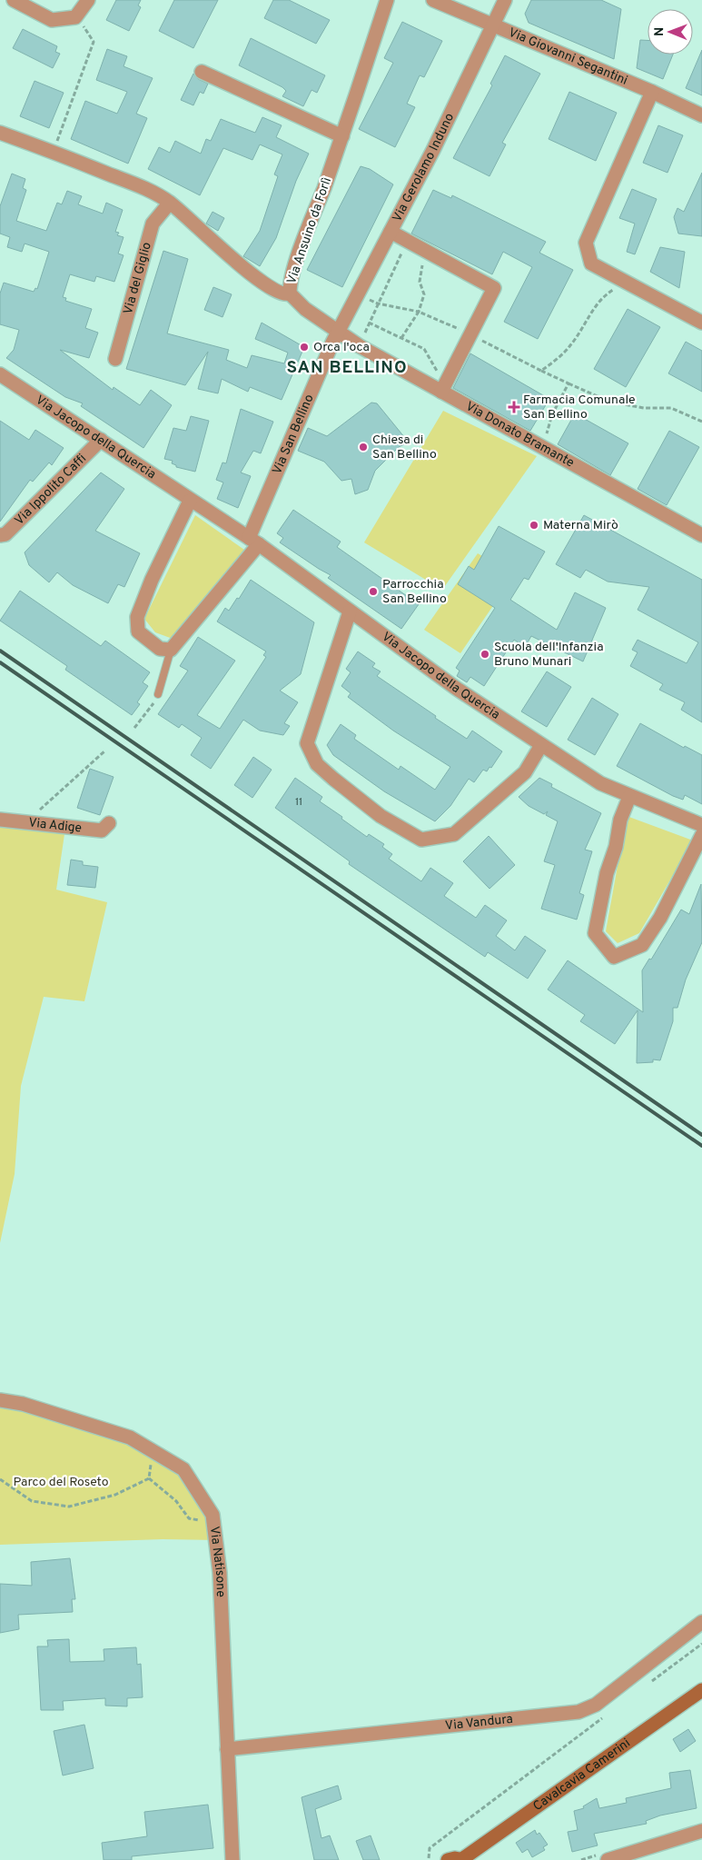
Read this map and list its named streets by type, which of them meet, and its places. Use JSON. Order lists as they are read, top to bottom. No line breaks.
{"streets":{"main road":["Cavalcavia Camerini"],"street":["Via Giovanni Segantini","Via Gerolamo Induno","Via Ansuino da Forlì","Via del Giglio","Via San Bellino","Via Donato Bramante","Via Jacopo della Quercia","Via Ippolito Caffi","Via Adige","Via Natisone","Via Vandura"]},"crossings":[["Via Giovanni Segantini","Via Gerolamo Induno"],["Via Gerolamo Induno","Via Ansuino da Forlì"],["Via Gerolamo Induno","Via San Bellino"],["Via Gerolamo Induno","Via Donato Bramante"],["Via Ansuino da Forlì","Via San Bellino"],["Via Ansuino da Forlì","Via Donato Bramante"],["Via San Bellino","Via Donato Bramante"],["Via San Bellino","Via Jacopo della Quercia"],["Via Jacopo della Quercia","Via Ippolito Caffi"],["Via Natisone","Via Vandura"]],"districts":["SAN BELLINO"],"parks":["Parco del Roseto"],"places":{"other":["Orca l'oca","Chiesa di San Bellino","Materna Mirò","Parrocchia San Bellino","Scuola dell'Infanzia Bruno Munari"],"health":["Farmacia Comunale San Bellino"]},"house_numbers":["11"],"north":"left"}
